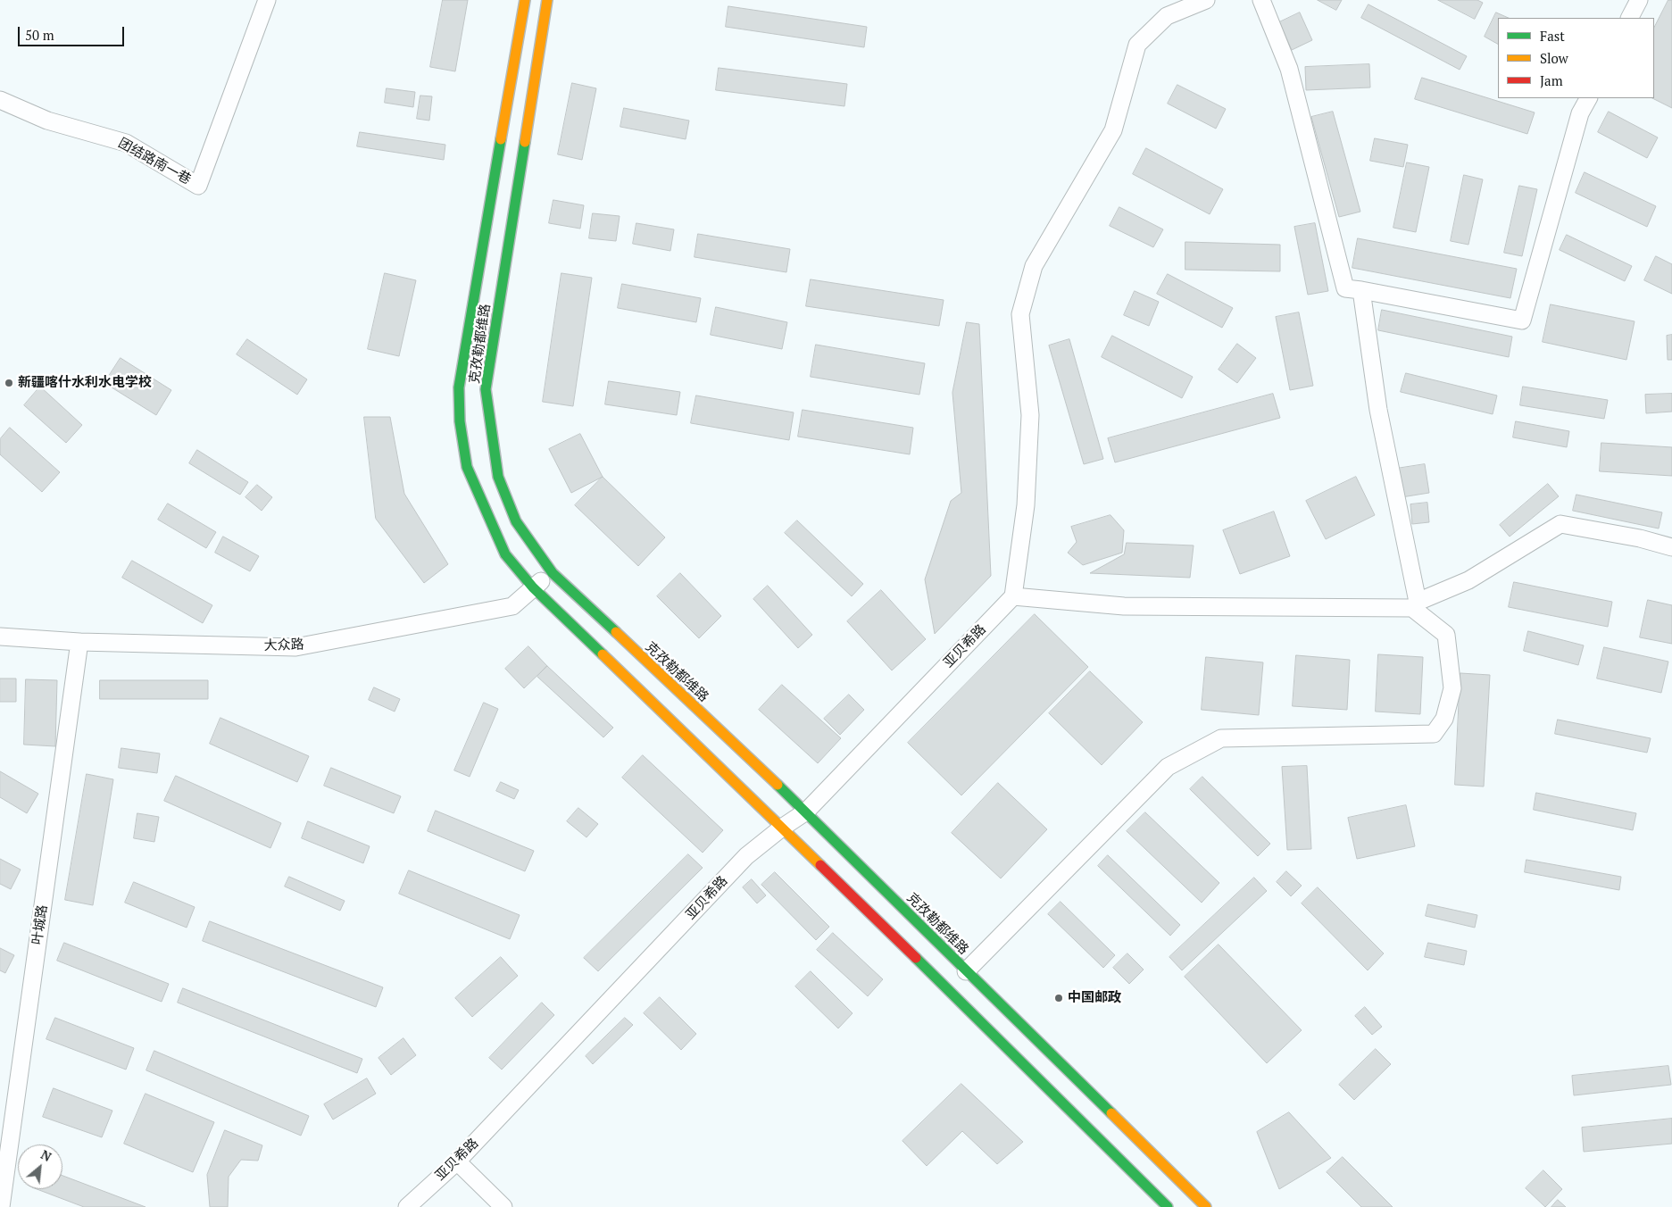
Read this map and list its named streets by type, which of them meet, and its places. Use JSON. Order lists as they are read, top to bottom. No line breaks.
{"streets":{"main road":["克孜勒都维路"],"street":["团结路南一巷","大众路","亚贝希路","叶城路"]},"crossings":[["克孜勒都维路","大众路"],["克孜勒都维路","亚贝希路"],["大众路","叶城路"]],"places":["新疆喀什水利水电学校","中国邮政"],"legend":["Fast","Slow","Jam"],"scale_bar":"50 m","north":"top right"}
